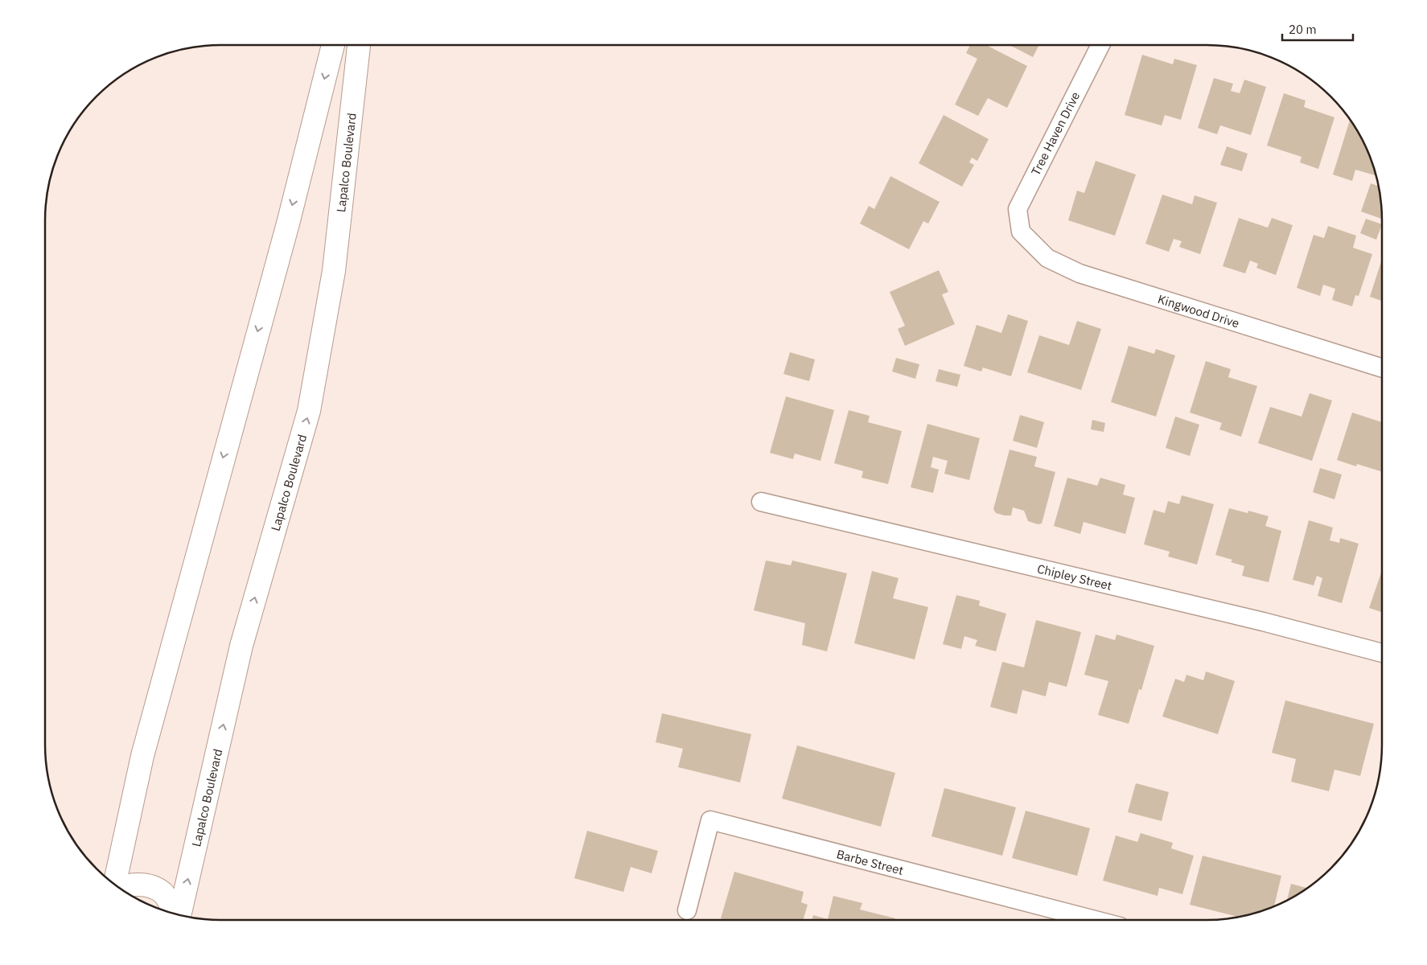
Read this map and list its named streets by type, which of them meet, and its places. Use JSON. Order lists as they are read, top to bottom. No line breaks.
{"streets":{"main road":["Lapalco Boulevard"],"street":["Tree Haven Drive","Kingwood Drive","Chipley Street","Barbe Street"]},"crossings":[["Tree Haven Drive","Kingwood Drive"]],"scale_bar":"20 m"}
